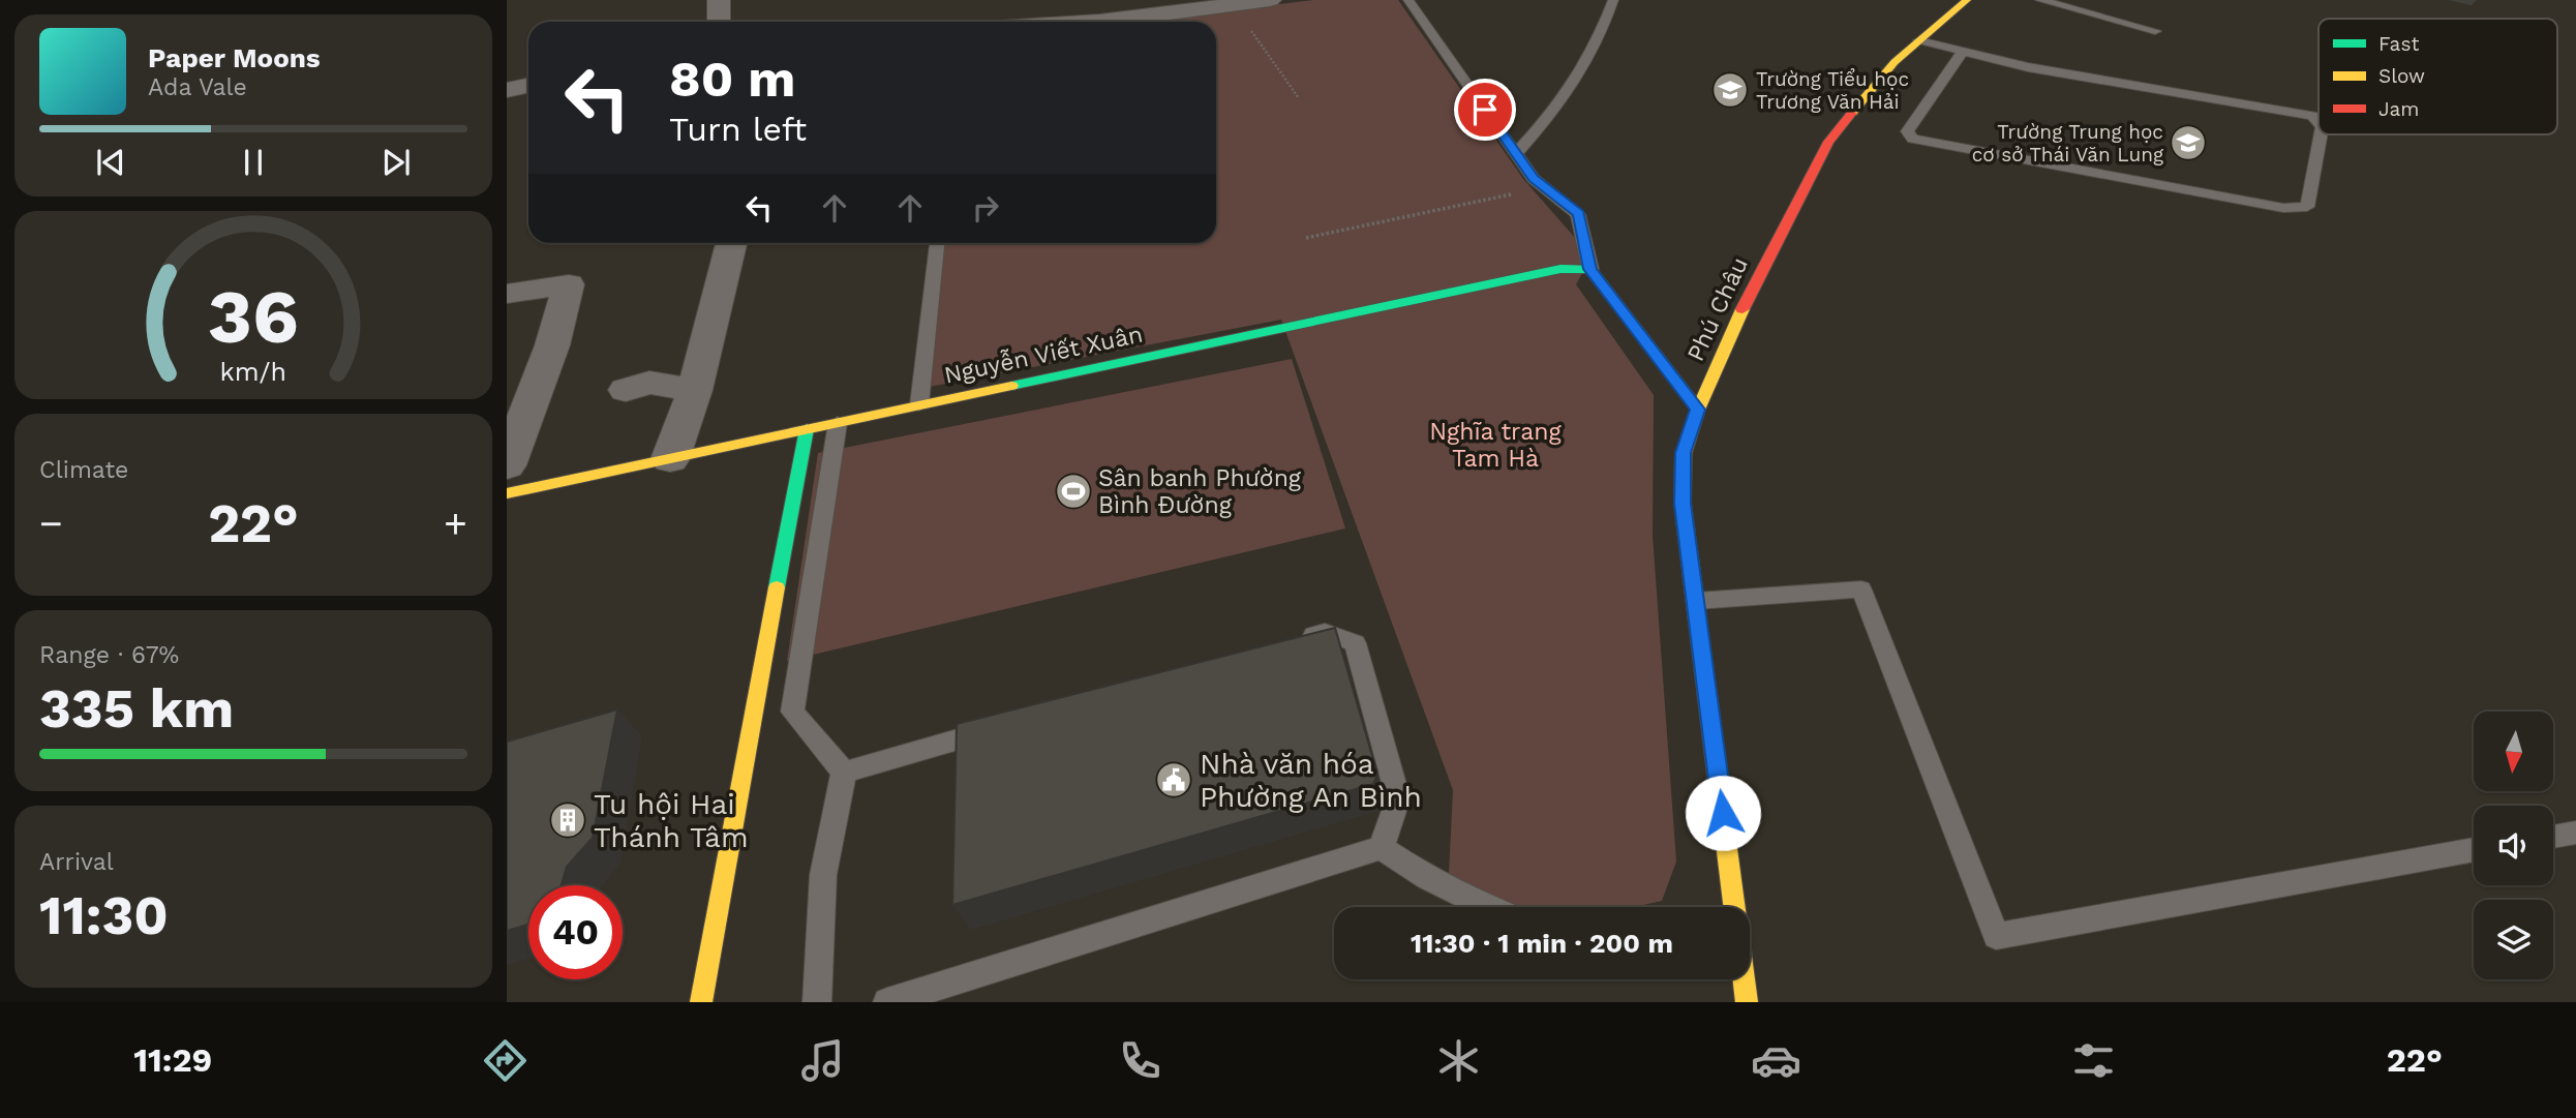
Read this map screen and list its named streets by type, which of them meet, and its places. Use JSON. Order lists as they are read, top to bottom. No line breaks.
{"streets":{"street":["Phú Châu","Nguyễn Viết Xuân"]},"parks":["Nghĩa trang Tam Hà"],"places":{"school or university":["Trường Tiểu học Trương Văn Hải","Trường Trung học cơ sở Thái Văn Lung"],"sports":["Sân banh Phường Bình Đường"],"public building":["Nhà văn hóa Phường An Bình"],"building":["Tu hội Hai Thánh Tâm"]},"legend":["Fast","Slow","Jam"],"north":"bottom","page":{"turn":["80 m","Turn left"],"song":["Paper Moons","Ada Vale"],"tile":["Climate",["Range · 67%","335 km"],["Arrival","11:30"]],"heat":["−","22°","+"],"limit":"40","trip":"11:30 · 1 min · 200 m","tabs":["11:29","22°"],"gauge":["36","km/h"]}}
